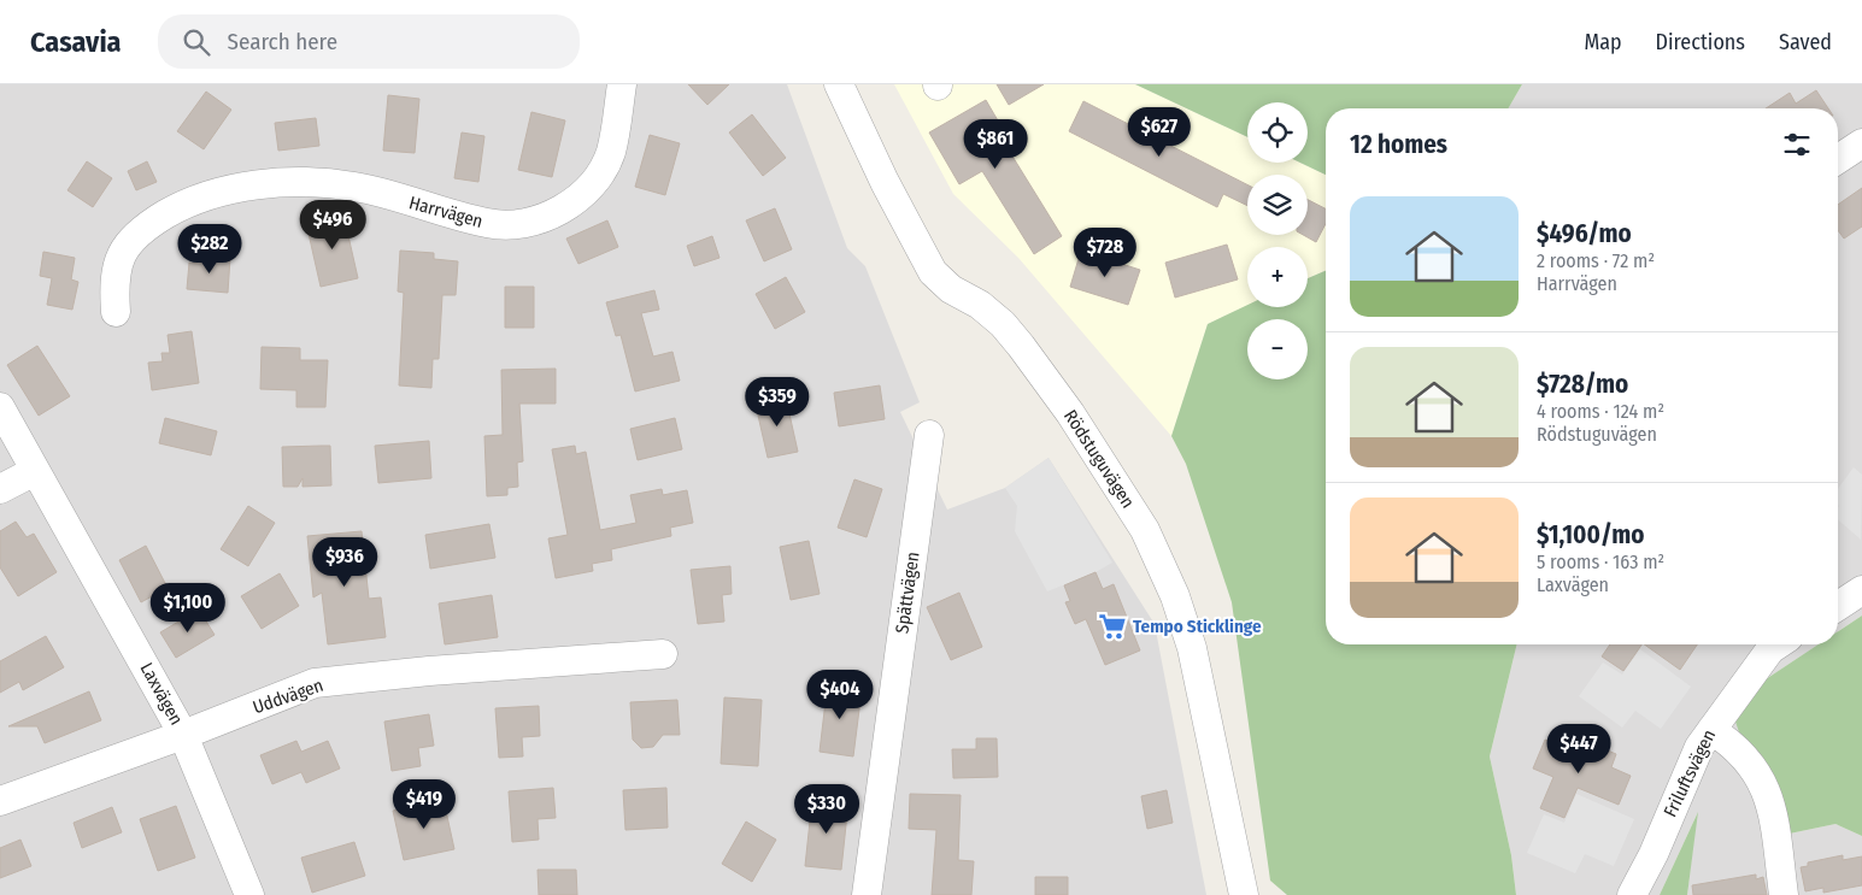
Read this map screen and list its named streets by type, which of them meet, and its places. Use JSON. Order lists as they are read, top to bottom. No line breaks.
{"streets":{"street":["Harrvägen","Rödstuguvägen","Spättvägen","Laxvägen","Uddvägen","Friluftsvägen"]},"crossings":[["Laxvägen","Uddvägen"]],"places":{"supermarket":["Tempo Sticklinge"]},"page":{"header":"Casavia","search":"Search here","nav":["Map","Directions","Saved"],"map_buttons":["+","−"],"price":["$627","$861","$496","$282","$728","$359","$936","$1,100","$404","$447","$419","$330"],"heading":"12 homes","list":[{"name":"$496/mo","note":"2 rooms · 72 m² · Harrvägen"},{"name":"$728/mo","note":"4 rooms · 124 m² · Rödstuguvägen"},{"name":"$1,100/mo","note":"5 rooms · 163 m² · Laxvägen"}]}}
